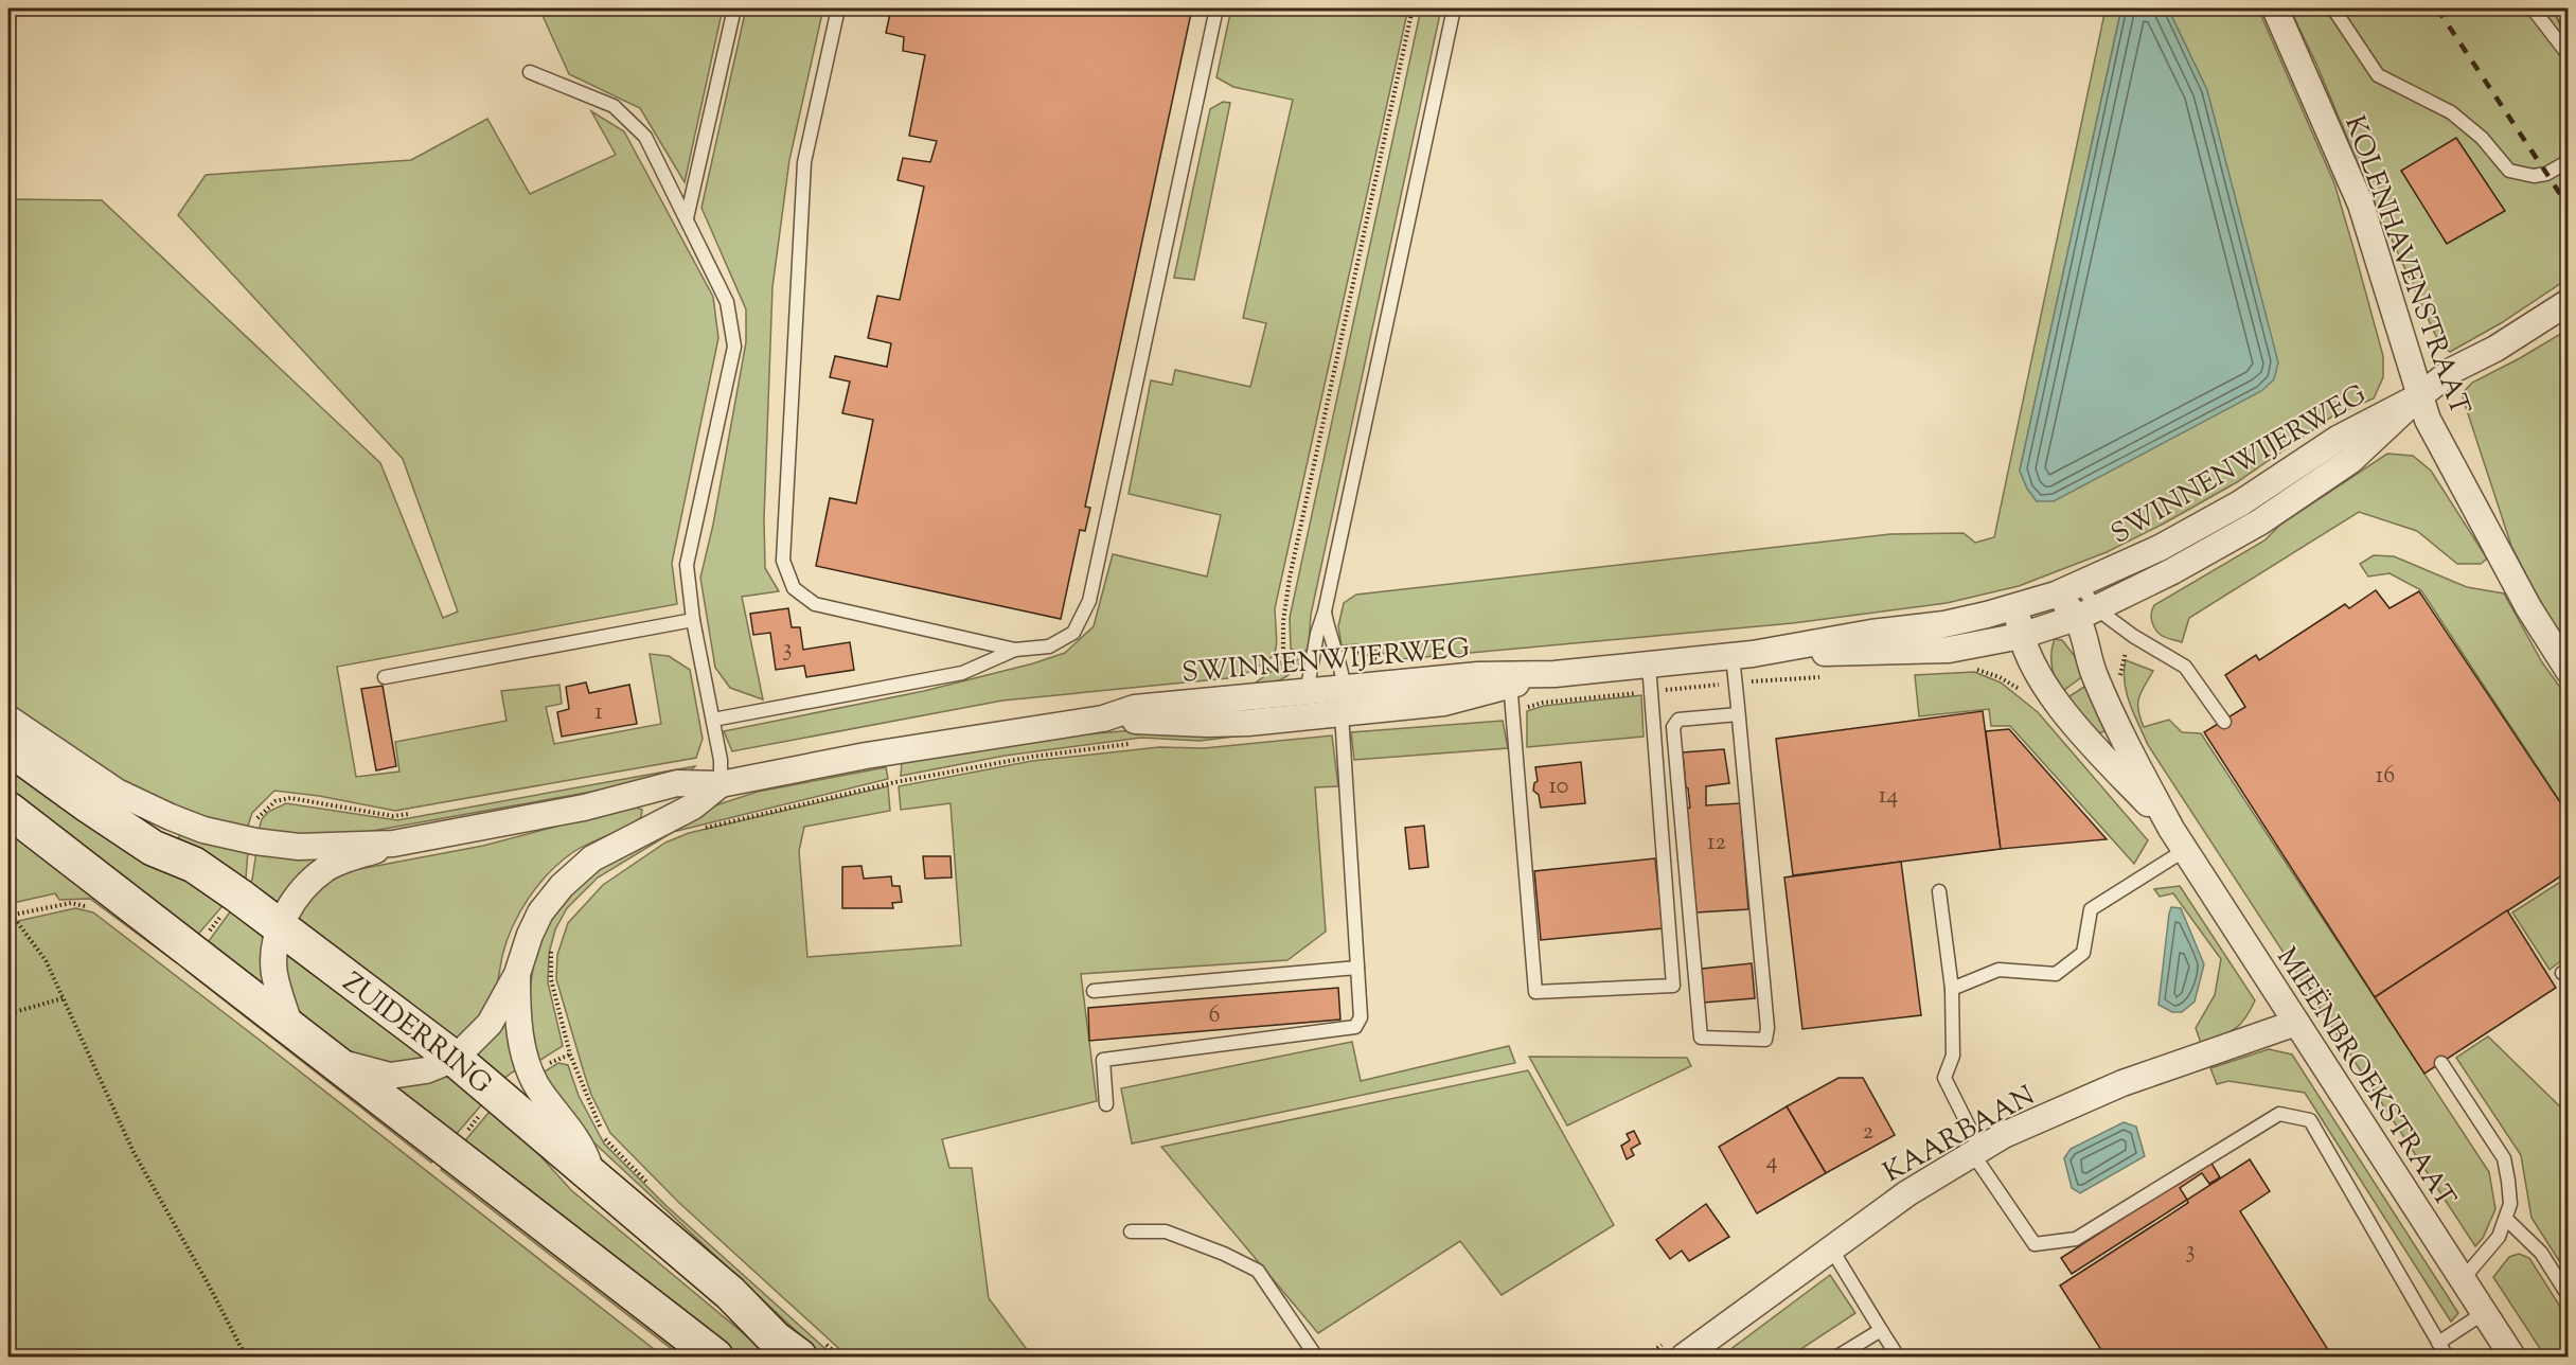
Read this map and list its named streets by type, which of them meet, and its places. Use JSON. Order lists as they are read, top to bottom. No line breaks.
{"streets":{"main road":["ZUIDERRING"],"street":["KOLENHAVENSTRAAT","SWINNENWIJERWEG","MIEËNBROEKSTRAAT","KAARBAAN"]},"crossings":[["KOLENHAVENSTRAAT","SWINNENWIJERWEG"],["SWINNENWIJERWEG","ZUIDERRING"],["SWINNENWIJERWEG","MIEËNBROEKSTRAAT"],["MIEËNBROEKSTRAAT","KAARBAAN"]],"house_numbers":["3","1","16","10","14","12","6","2","4","3"]}
